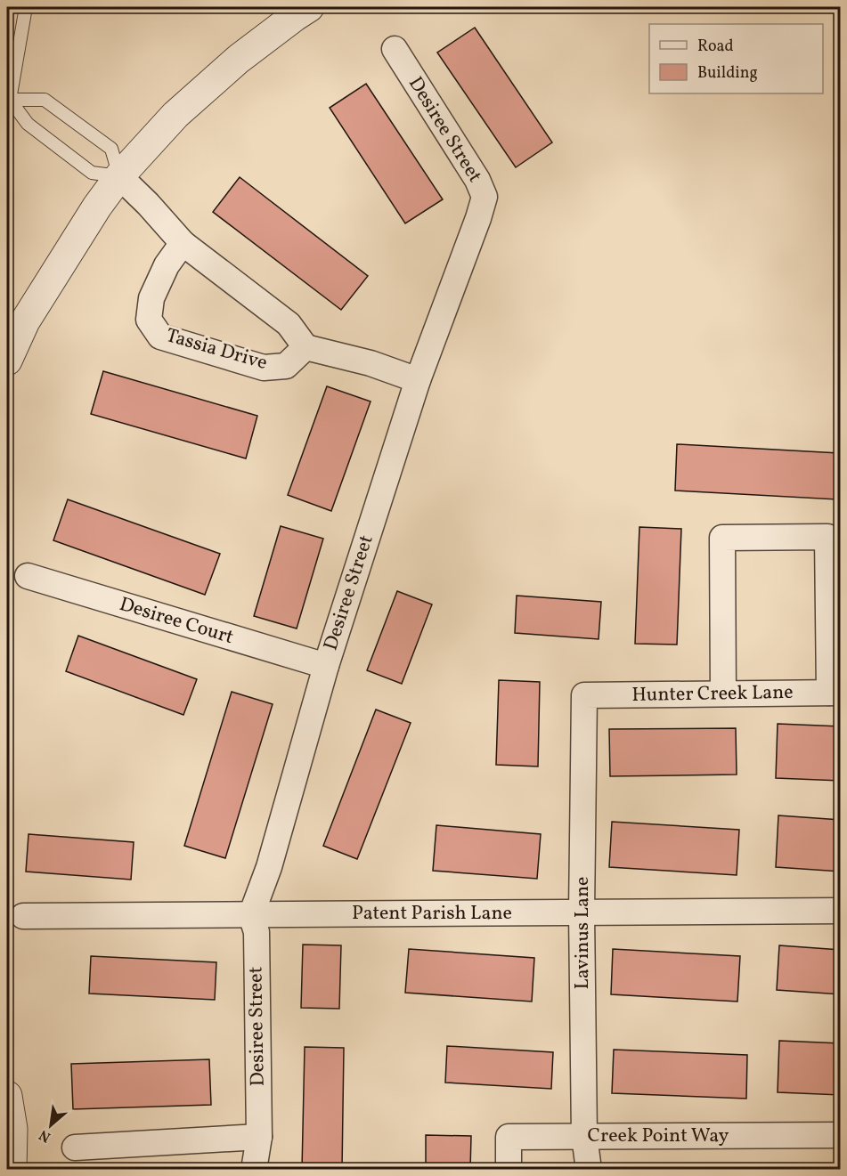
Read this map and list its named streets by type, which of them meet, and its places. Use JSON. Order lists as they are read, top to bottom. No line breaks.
{"streets":{"street":["Desiree Street","Tassia Drive","Desiree Court","Hunter Creek Lane","Patent Parish Lane","Lavinus Lane","Creek Point Way"]},"crossings":[["Desiree Street","Desiree Court"],["Desiree Street","Patent Parish Lane"],["Hunter Creek Lane","Lavinus Lane"],["Patent Parish Lane","Lavinus Lane"],["Lavinus Lane","Creek Point Way"]],"legend":["Road","Building"],"north":"bottom left"}
